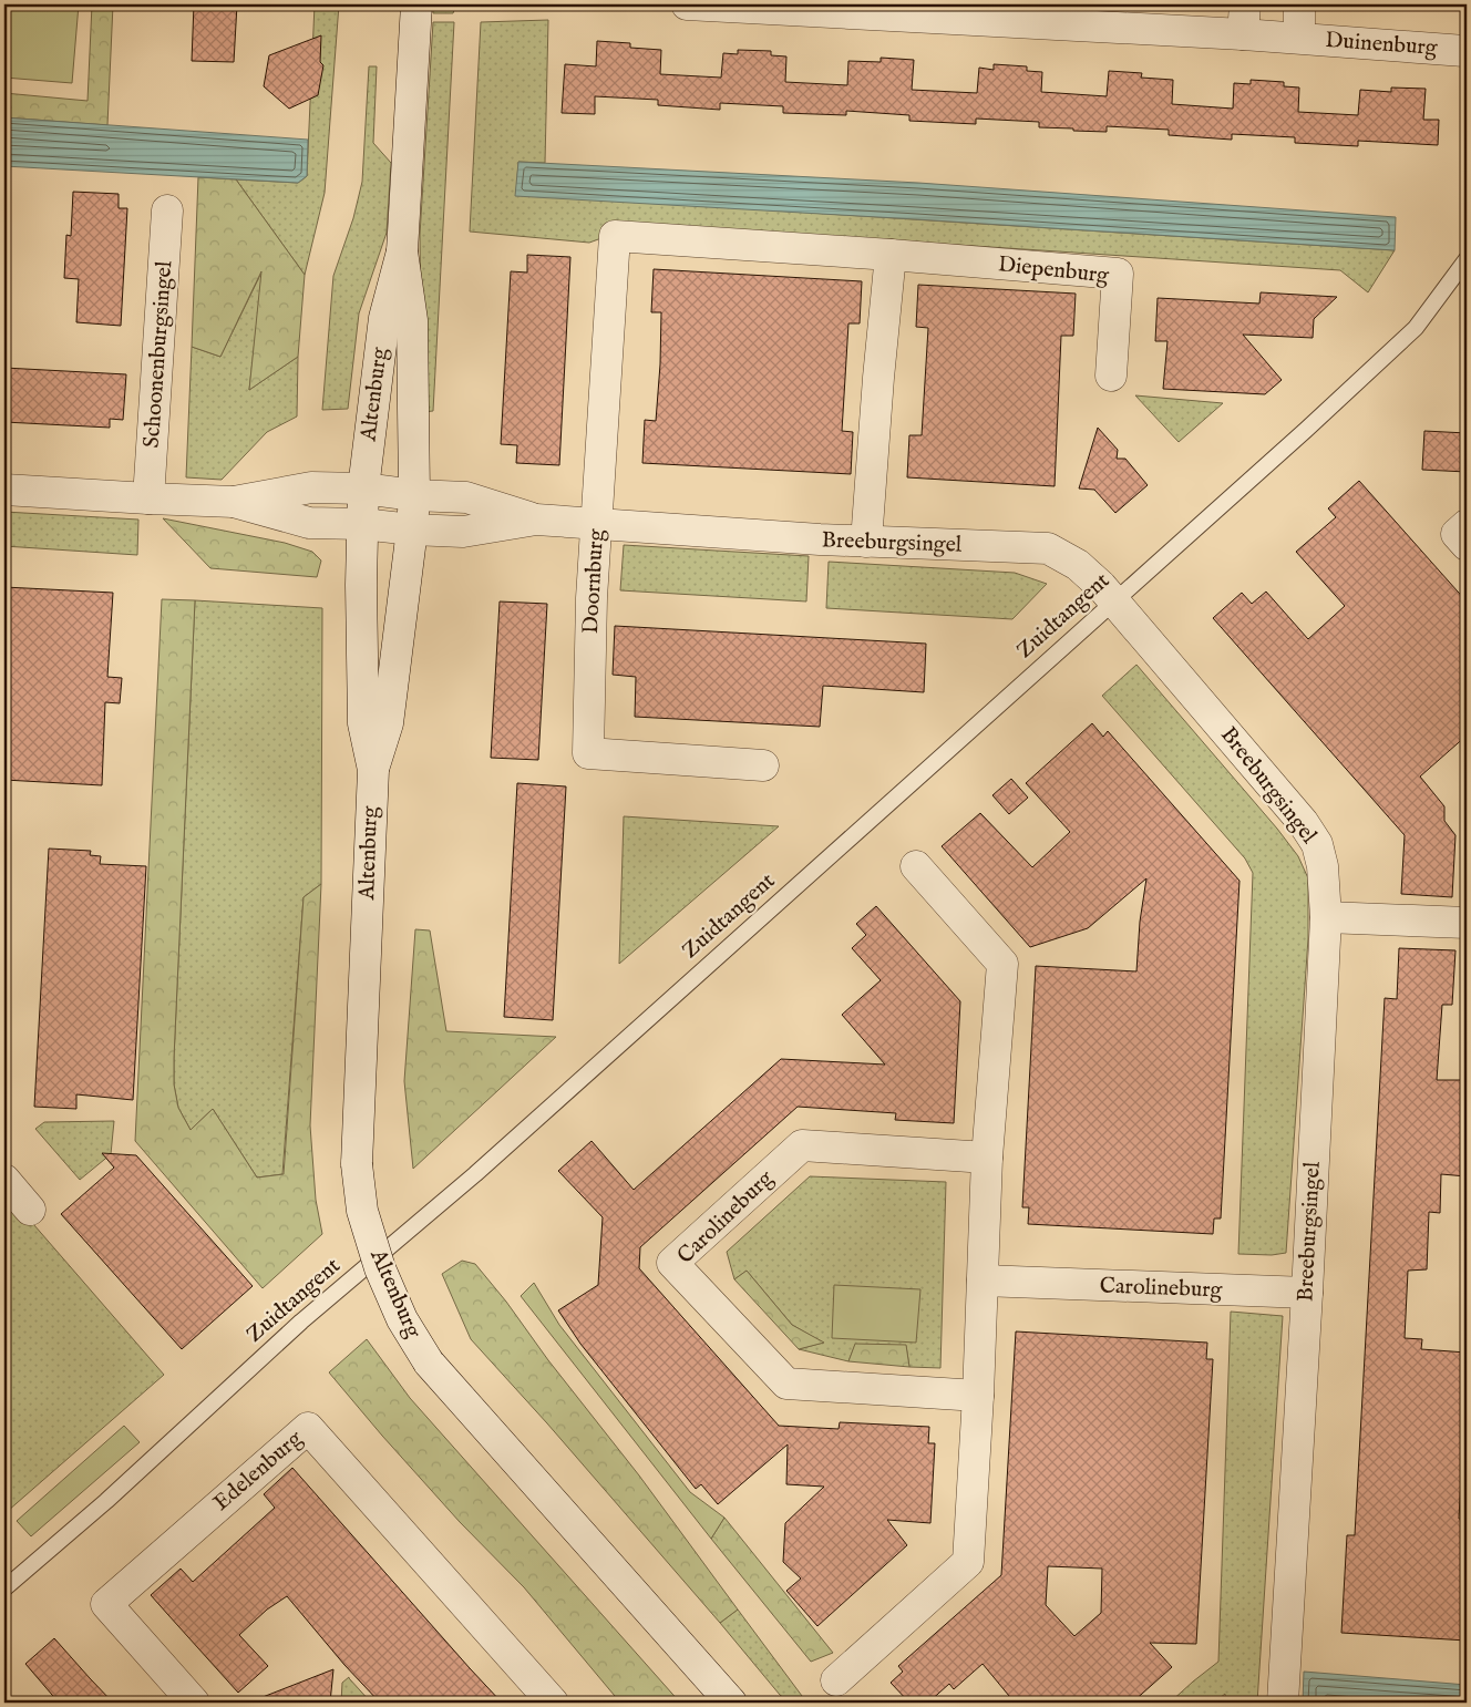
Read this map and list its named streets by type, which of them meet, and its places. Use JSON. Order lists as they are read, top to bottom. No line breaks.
{"streets":{"street":["Duinenburg","Diepenburg","Schoonenburgsingel","Altenburg","Breeburgsingel","Doornburg","Carolineburg","Edelenburg"],"lane":["Zuidtangent"]},"crossings":[["Diepenburg","Doornburg"],["Altenburg","Breeburgsingel"],["Breeburgsingel","Doornburg"],["Breeburgsingel","Zuidtangent"],["Breeburgsingel","Carolineburg"]]}
